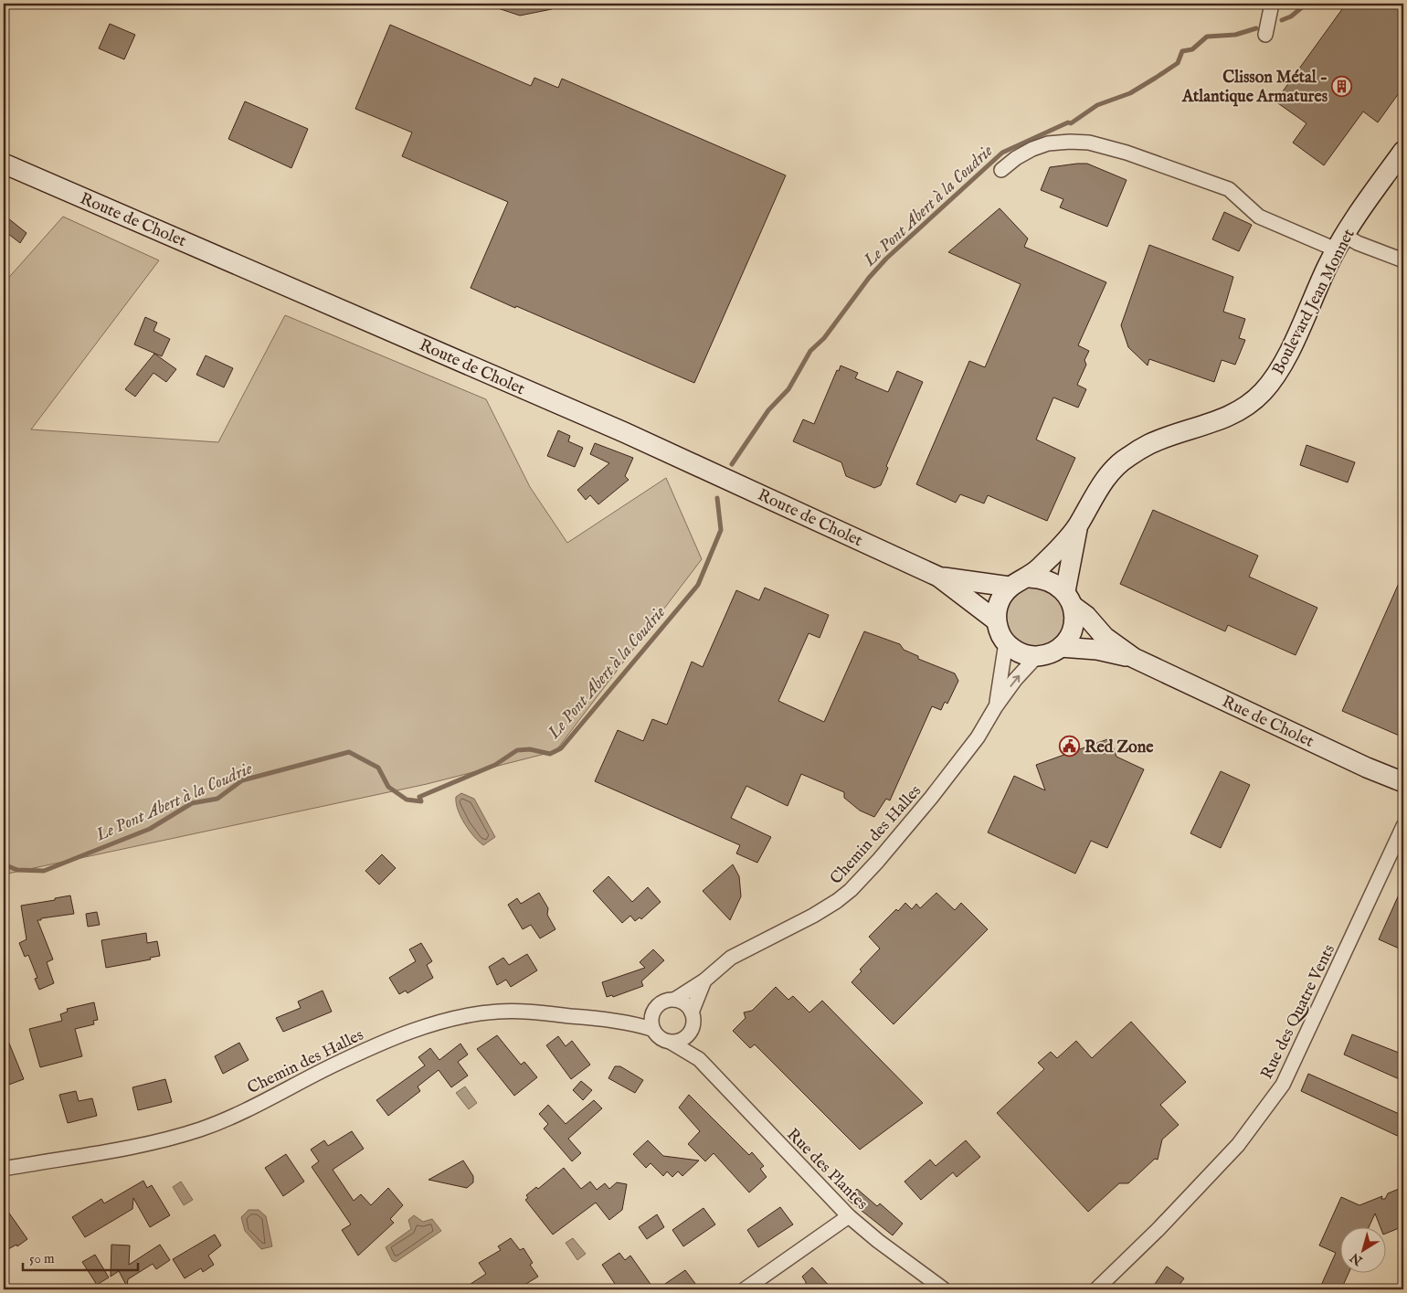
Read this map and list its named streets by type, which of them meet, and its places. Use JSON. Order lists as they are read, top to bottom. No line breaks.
{"streets":{"main road":["Route de Cholet","Boulevard Jean Monnet","Rue de Cholet"],"street":["Chemin des Halles","Rue des Quatre Vents","Rue des Plantes"]},"crossings":[["Route de Cholet","Rue de Cholet"],["Route de Cholet","Chemin des Halles"],["Rue de Cholet","Chemin des Halles"],["Chemin des Halles","Rue des Plantes"]],"water":["Le Pont Abert à la Coudrie"],"places":{"building":["Clisson Métal - Atlantique Armatures"],"public building":["Red Zone"]},"scale_bar":"50 m","north":"bottom left"}
